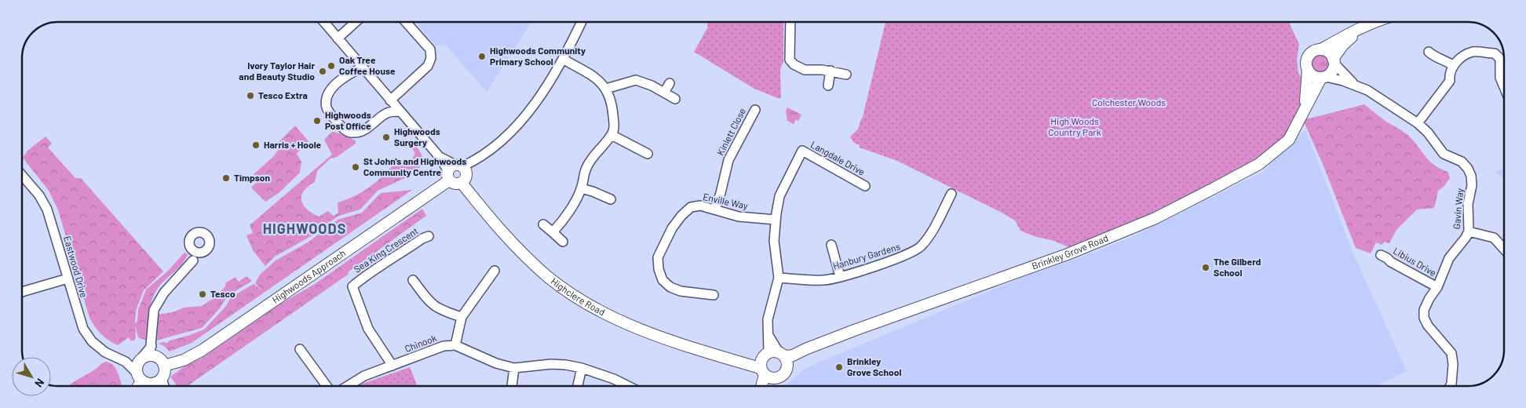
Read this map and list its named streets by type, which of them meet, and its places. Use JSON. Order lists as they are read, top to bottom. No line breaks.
{"streets":{"street":["Kinlett Close","Langdale Drive","Enville Way","Gavin Way","Sea King Crescent","Brinkley Grove Road","Hanbury Gardens","Libius Drive","Eastwood Drive","Highwoods Approach","Highclere Road","Chinook"]},"crossings":[["Kinlett Close","Enville Way"],["Langdale Drive","Enville Way"],["Langdale Drive","Brinkley Grove Road"],["Langdale Drive","Hanbury Gardens"],["Langdale Drive","Highclere Road"],["Gavin Way","Brinkley Grove Road"],["Gavin Way","Libius Drive"],["Sea King Crescent","Chinook"],["Brinkley Grove Road","Highclere Road"],["Eastwood Drive","Highwoods Approach"],["Highwoods Approach","Highclere Road"]],"districts":["HIGHWOODS"],"parks":["Colchester Woods","High Woods Country Park"],"places":["Highwoods Community Primary School","Oak Tree Coffee House","Ivory Taylor Hair and Beauty Studio","Tesco Extra","Highwoods Post Office","Highwoods Surgery","Harris + Hoole","St John's and Highwoods Community Centre","Timpson","The Gilberd School","Tesco","Brinkley Grove School"],"north":"bottom right"}
